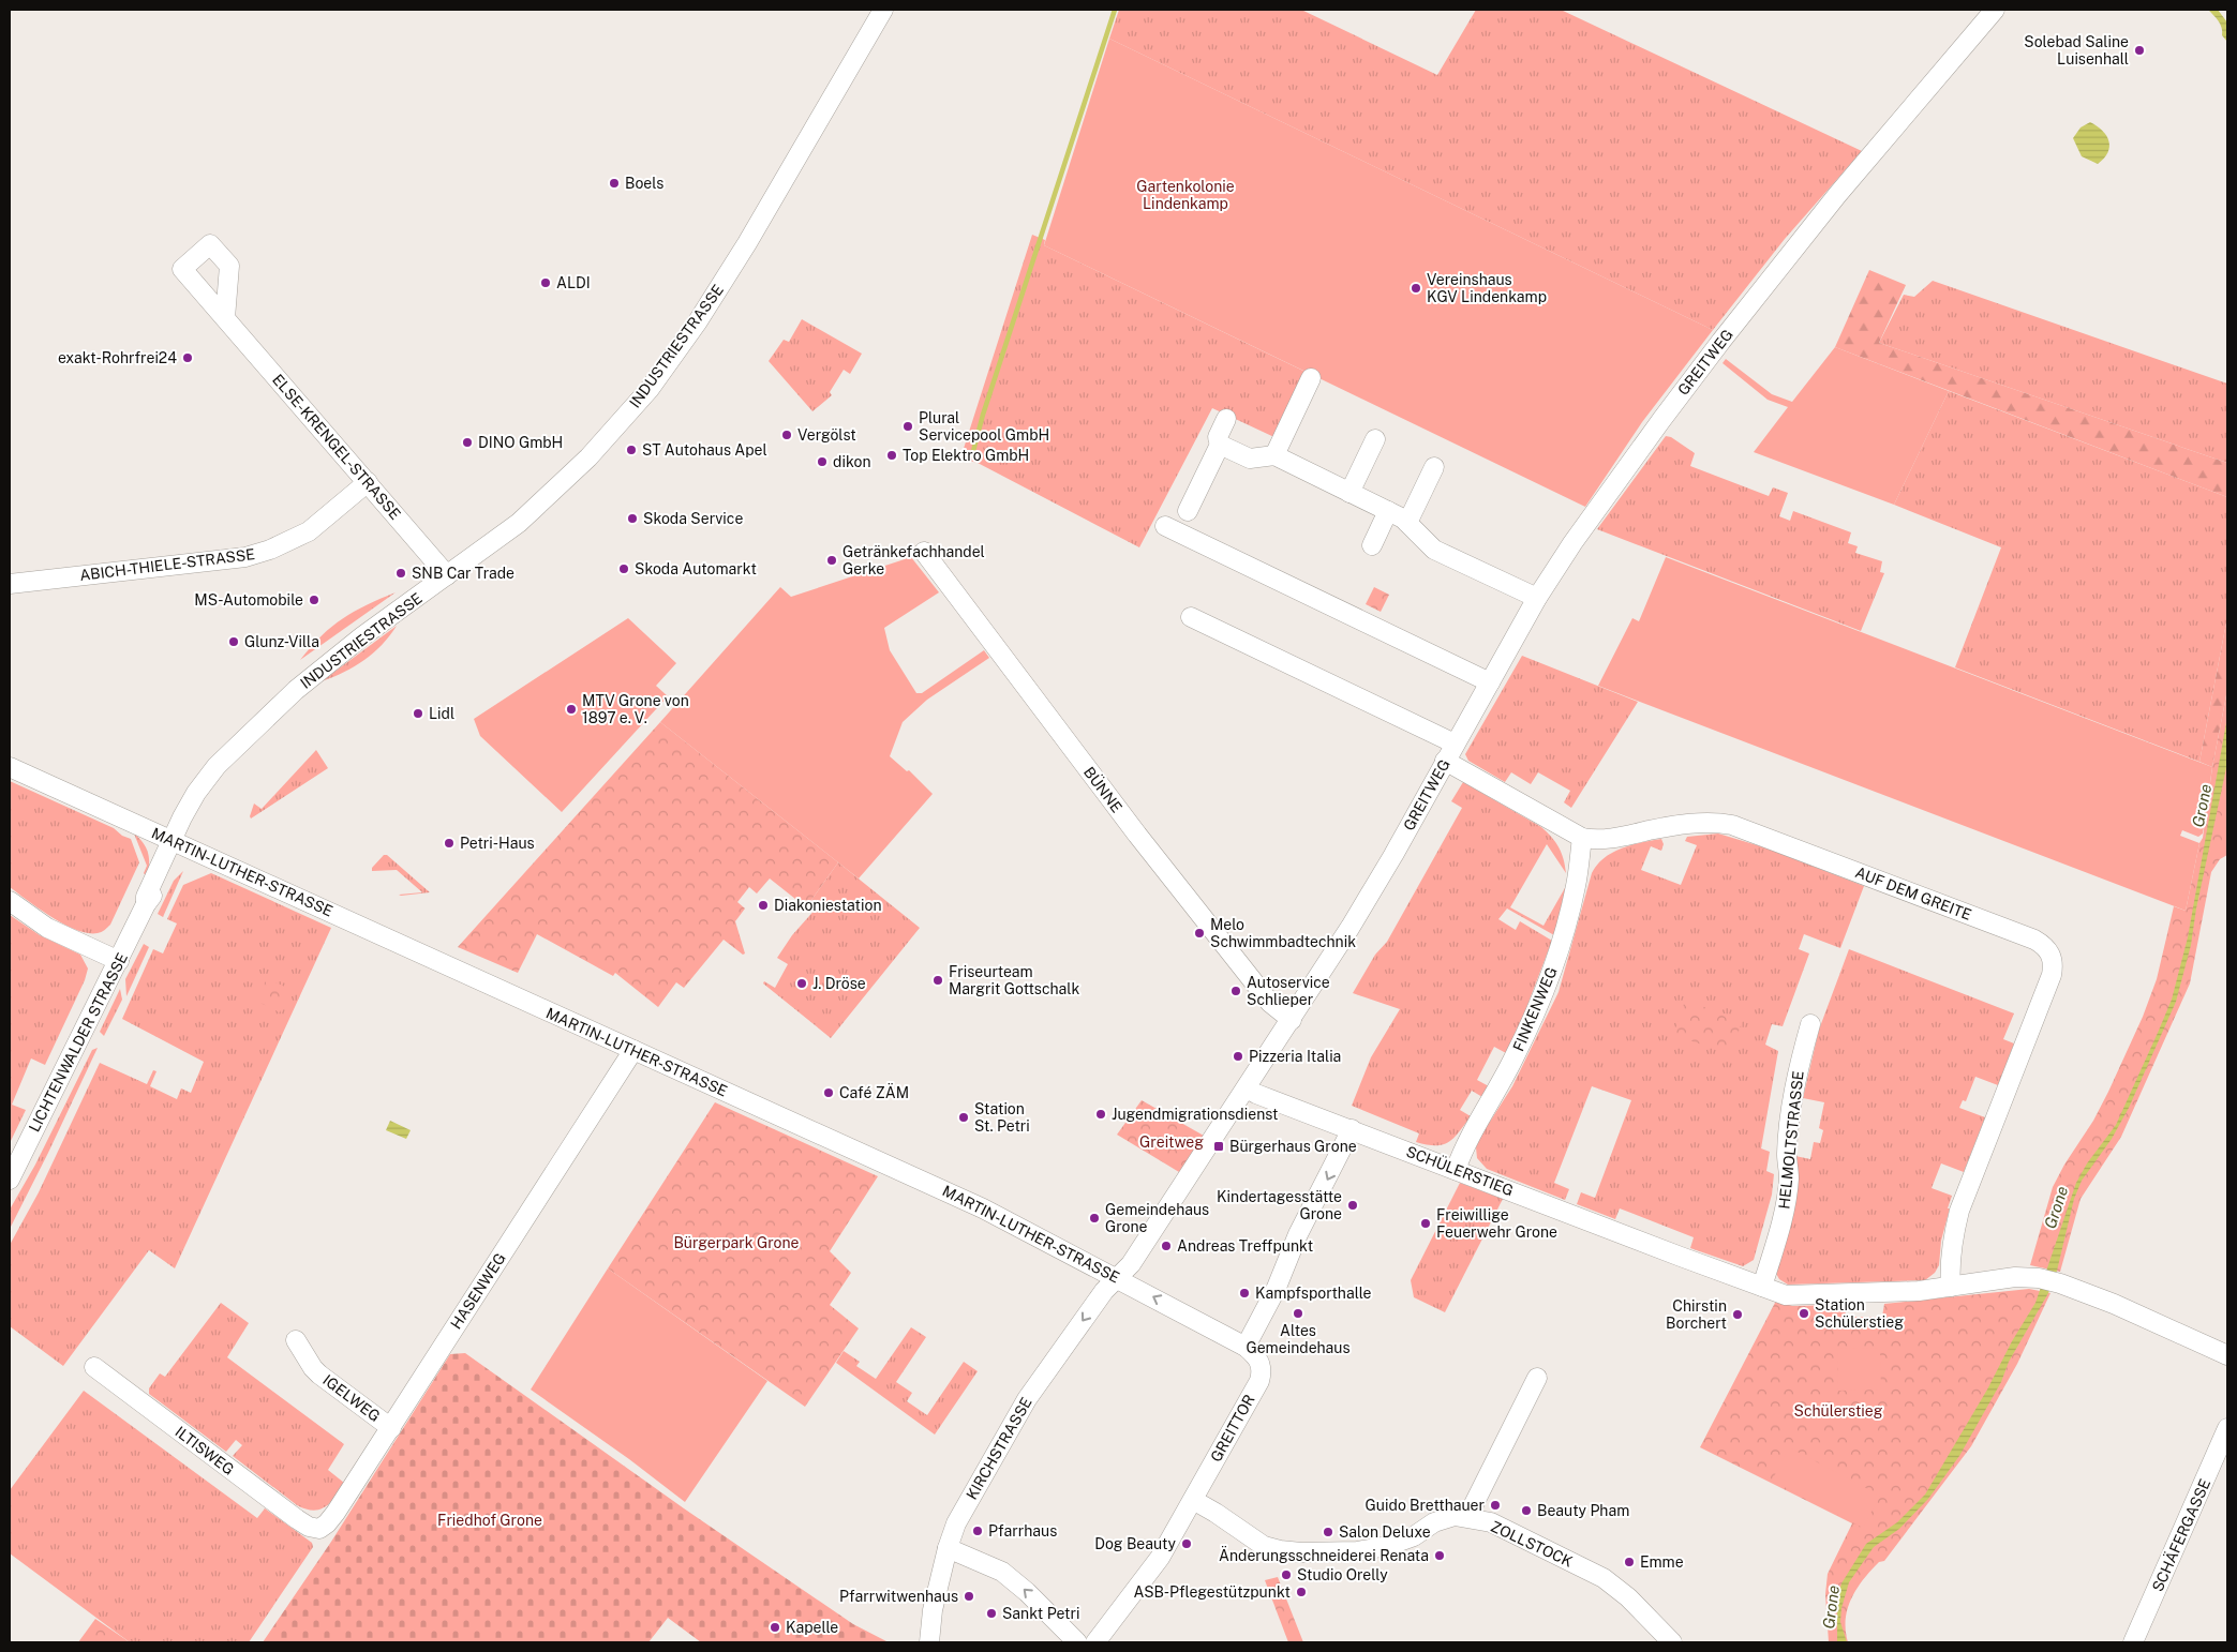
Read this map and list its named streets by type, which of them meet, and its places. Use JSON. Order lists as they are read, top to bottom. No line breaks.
{"streets":{"street":["INDUSTRIESTRASSE","GREITWEG","ELSE-KRENGEL-STRASSE","ABICH-THIELE-STRASSE","BÜNNE","MARTIN-LUTHER-STRASSE","AUF DEM GREITE","FINKENWEG","LICHTENWALDER STRASSE","HELMOLTSTRASSE","SCHÜLERSTIEG","HASENWEG","IGELWEG","GREITTOR","KIRCHSTRASSE","ILTISWEG","SCHÄFERGASSE","ZOLLSTOCK"]},"crossings":[["INDUSTRIESTRASSE","ELSE-KRENGEL-STRASSE"],["INDUSTRIESTRASSE","MARTIN-LUTHER-STRASSE"],["INDUSTRIESTRASSE","LICHTENWALDER STRASSE"],["GREITWEG","BÜNNE"],["GREITWEG","MARTIN-LUTHER-STRASSE"],["GREITWEG","AUF DEM GREITE"],["GREITWEG","SCHÜLERSTIEG"],["GREITWEG","KIRCHSTRASSE"],["ELSE-KRENGEL-STRASSE","ABICH-THIELE-STRASSE"],["MARTIN-LUTHER-STRASSE","LICHTENWALDER STRASSE"],["MARTIN-LUTHER-STRASSE","HASENWEG"],["MARTIN-LUTHER-STRASSE","GREITTOR"],["MARTIN-LUTHER-STRASSE","KIRCHSTRASSE"],["AUF DEM GREITE","FINKENWEG"],["AUF DEM GREITE","SCHÜLERSTIEG"],["FINKENWEG","SCHÜLERSTIEG"],["HELMOLTSTRASSE","SCHÜLERSTIEG"],["HASENWEG","IGELWEG"],["HASENWEG","ILTISWEG"],["GREITTOR","ZOLLSTOCK"]],"one_way":["KIRCHSTRASSE"],"water":["Grone"],"parks":["Gartenkolonie Lindenkamp","Greitweg","Bürgerpark Grone","Schülerstieg","Friedhof Grone"],"places":{"other":["Solebad Saline Luisenhall","Boels","ALDI","Vereinshaus KGV Lindenkamp","exakt-Rohrfrei24","Plural Servicepool GmbH","Vergölst","DINO GmbH","ST Autohaus Apel","Top Elektro GmbH","dikon","Skoda Service","Getränkefachhandel Gerke","Skoda Automarkt","SNB Car Trade","MS-Automobile","Glunz-Villa","MTV Grone von 1897 e. V.","Lidl","Petri-Haus","Diakoniestation","Melo Schwimmbadtechnik","Friseurteam Margrit Gottschalk","J. Dröse","Autoservice Schlieper","Pizzeria Italia","Café ZÄM","Jugendmigrationsdienst","Station St. Petri","Kindertagesstätte Grone","Gemeindehaus Grone","Freiwillige Feuerwehr Grone","Andreas Treffpunkt","Kampfsporthalle","Altes Gemeindehaus","Station Schülerstieg","Chirstin Borchert","Guido Bretthauer","Beauty Pham","Pfarrhaus","Salon Deluxe","Dog Beauty","Änderungsschneiderei Renata","Emme","Studio Orelly","ASB-Pflegestützpunkt","Pfarrwitwenhaus","Sankt Petri","Kapelle"],"transit":["Bürgerhaus Grone"]}}
